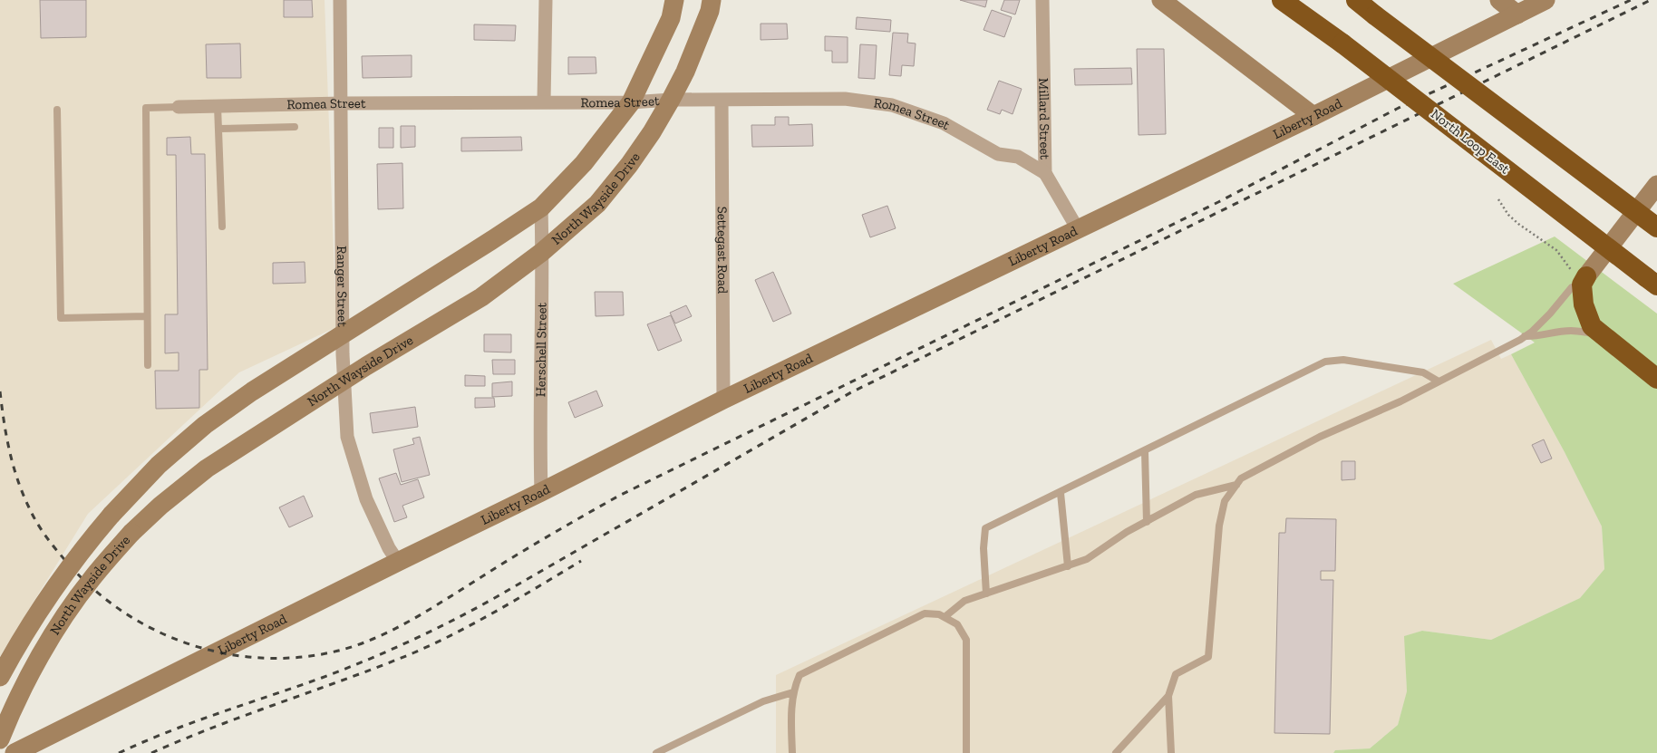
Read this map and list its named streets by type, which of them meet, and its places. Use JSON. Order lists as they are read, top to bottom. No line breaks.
{"streets":{"highway":["North Loop East"],"main road":["Liberty Road","North Wayside Drive"],"street":["Romea Street","Millard Street","Settegast Road","Ranger Street","Herschell Street"]},"crossings":[["Romea Street","Millard Street"],["Romea Street","North Wayside Drive"],["Romea Street","Settegast Road"],["Romea Street","Ranger Street"],["Millard Street","Liberty Road"],["Liberty Road","Settegast Road"],["Liberty Road","Ranger Street"],["Liberty Road","Herschell Street"],["North Wayside Drive","Ranger Street"],["North Wayside Drive","Herschell Street"]]}
